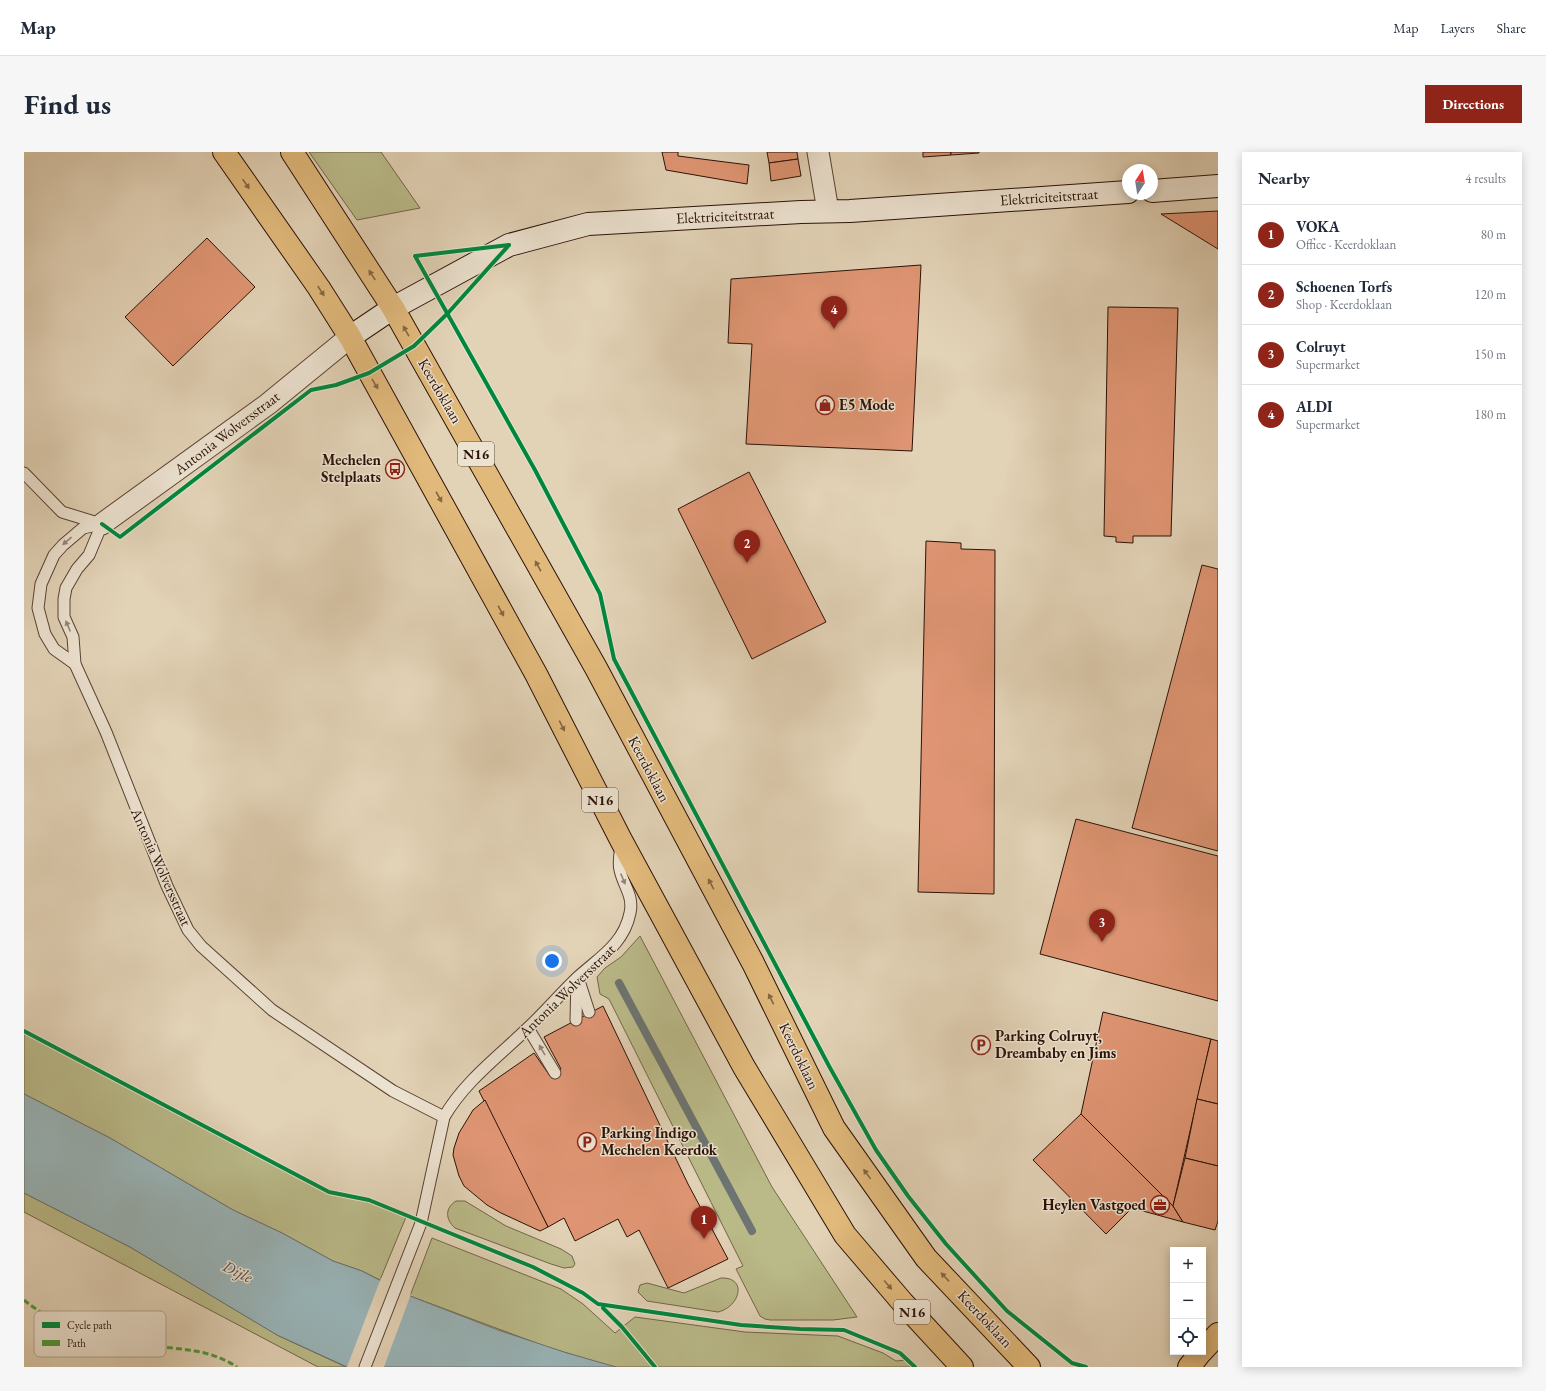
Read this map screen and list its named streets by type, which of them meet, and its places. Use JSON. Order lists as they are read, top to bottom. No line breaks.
{"streets":{"main road":["Keerdoklaan","N16"],"street":["Elektriciteitstraat","Antonia Wolversstraat"]},"crossings":[["Elektriciteitstraat","Keerdoklaan"],["Elektriciteitstraat","Antonia Wolversstraat"],["Elektriciteitstraat","N16"],["Antonia Wolversstraat","N16"]],"water":["Dijle"],"places":{"shop":["E5 Mode"],"bus stop":["Mechelen Stelplaats"],"parking":["Parking Colruyt, Dreambaby en Jims","Parking Indigo Mechelen Keerdok"],"office":["Heylen Vastgoed"]},"legend":["Cycle path","Path"],"north":"top","page":{"header":"Map","nav":["Map","Layers","Share"],"buttons":"Directions","title":"Find us","heading":["Nearby","4 results"],"list":[{"mark":"1","name":"VOKA","note":"Office · Keerdoklaan","value":"80 m"},{"mark":"2","name":"Schoenen Torfs","note":"Shop · Keerdoklaan","value":"120 m"},{"mark":"3","name":"Colruyt","note":"Supermarket","value":"150 m"},{"mark":"4","name":"ALDI","note":"Supermarket","value":"180 m"}],"pins":["4","2","3","1"],"map_buttons":["+","−"]}}
